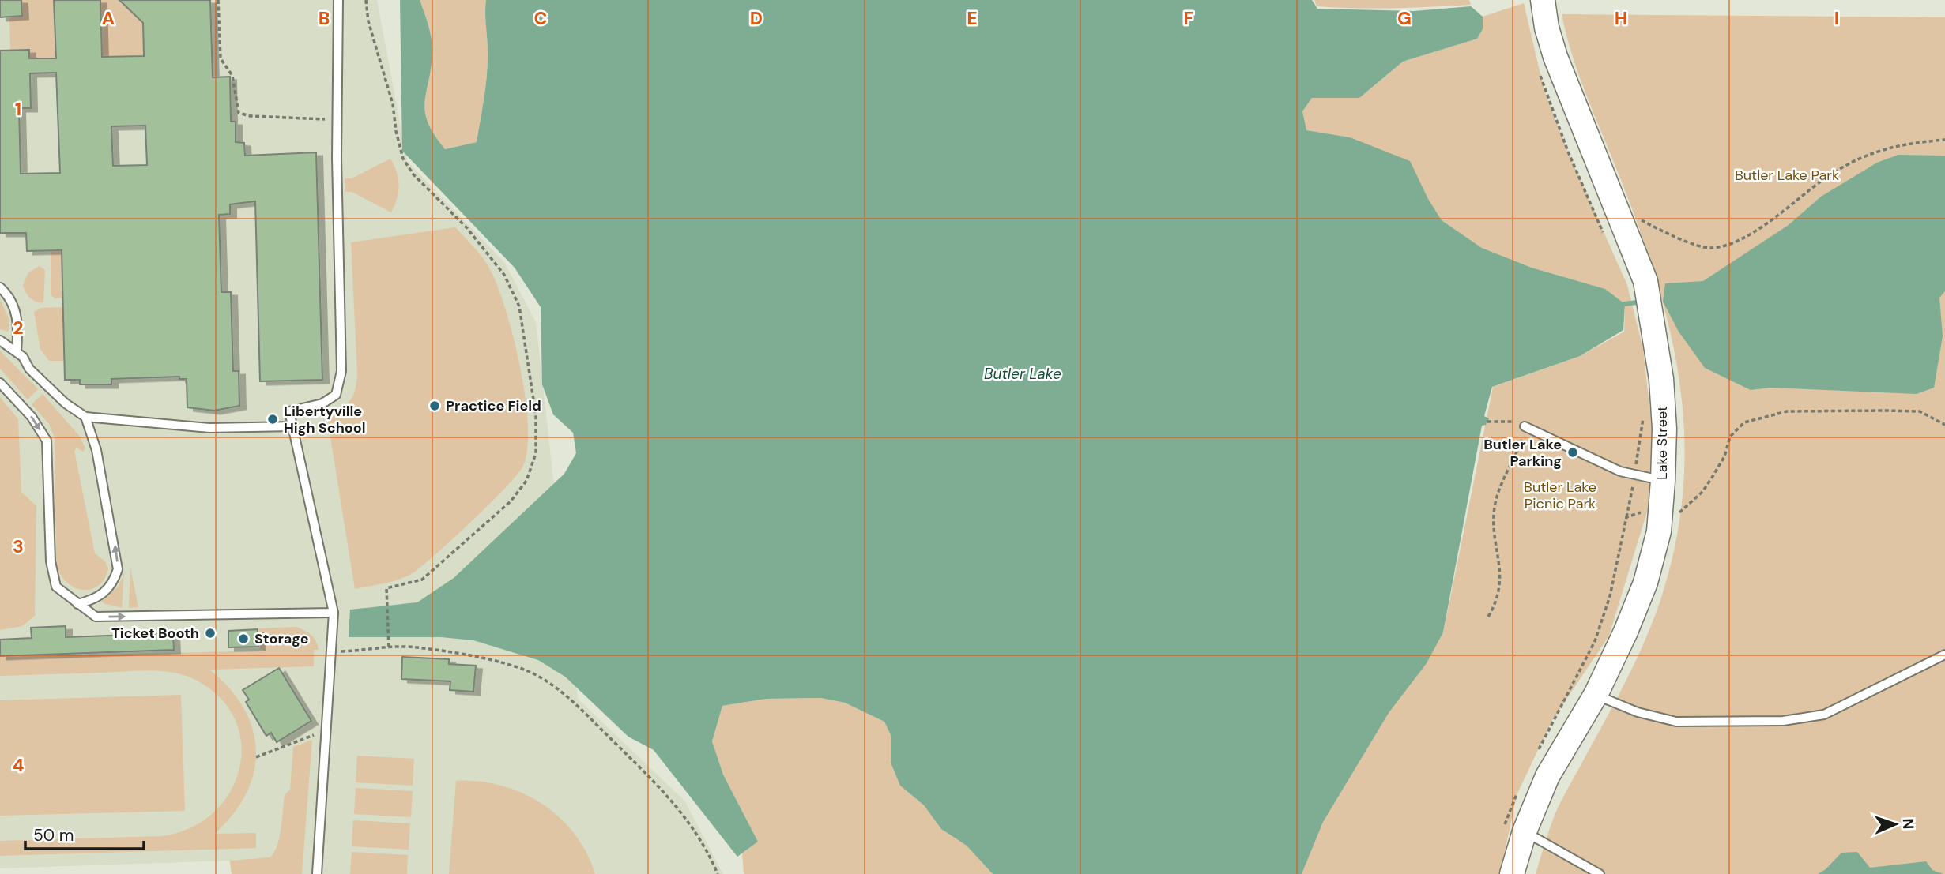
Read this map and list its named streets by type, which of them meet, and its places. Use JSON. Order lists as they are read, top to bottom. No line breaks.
{"streets":{"street":["Lake Street"]},"water":["Butler Lake"],"parks":["Butler Lake Park","Butler Lake Picnic Park"],"places":["Practice Field","Libertyville High School","Butler Lake Parking","Ticket Booth","Storage"],"scale_bar":"50 m","north":"right","grid":{"columns":["A","B","C","D","E","F","G","H","I"],"rows":["1","2","3","4"]}}
